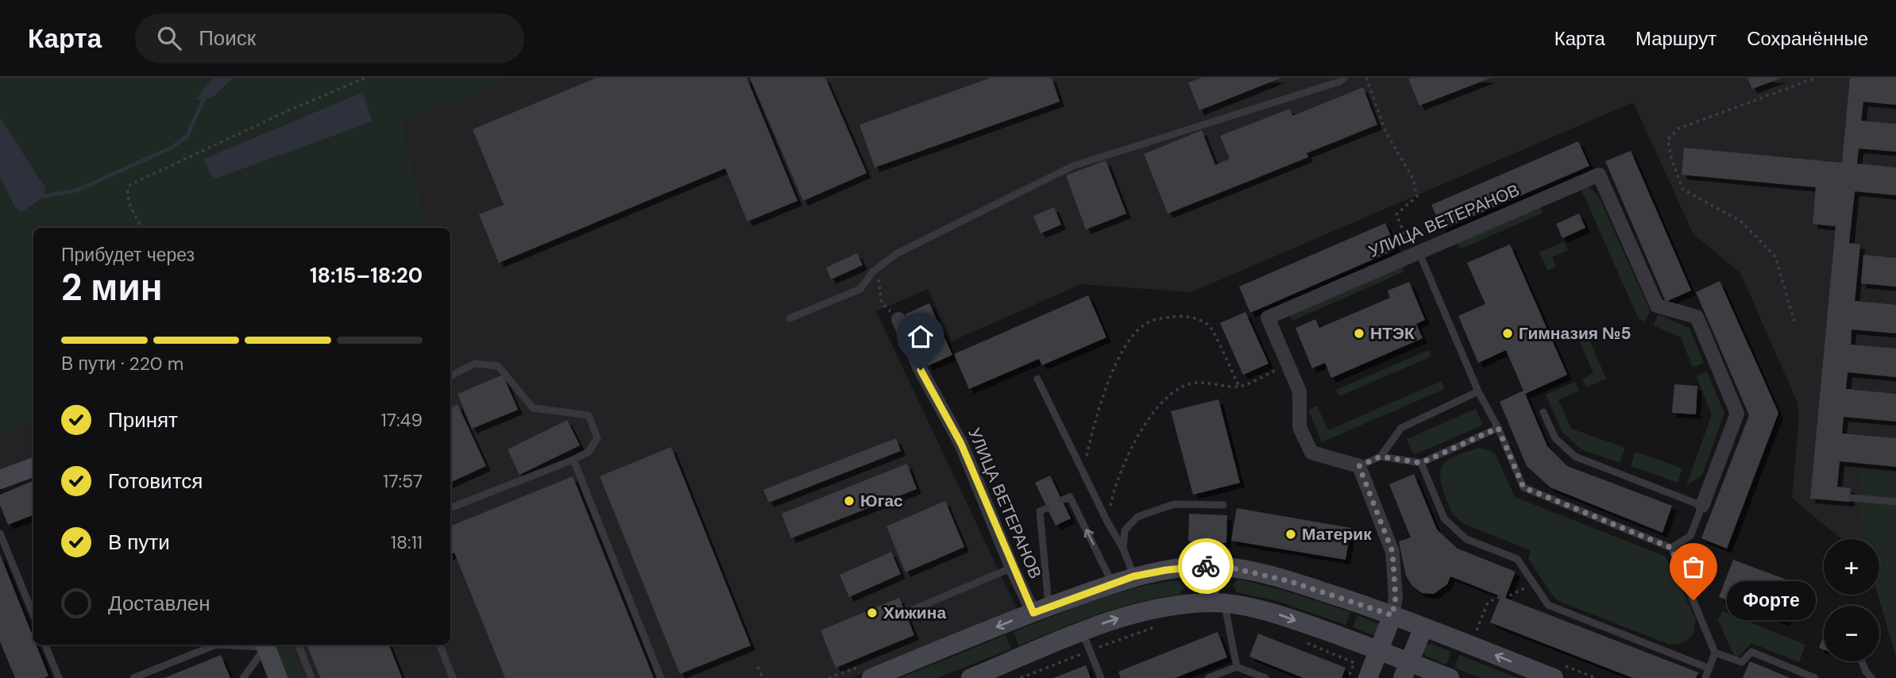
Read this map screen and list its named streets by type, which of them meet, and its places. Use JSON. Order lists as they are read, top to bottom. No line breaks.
{"streets":{"street":["УЛИЦА ВЕТЕРАНОВ"]},"places":["НТЭК","Гимназия №5","Югас","Материк","Форте","Хижина"],"page":{"header":"Карта","search":"Поиск","nav":["Карта","Маршрут","Сохранённые"],"heading":["2 мин","Прибудет через","18:15–18:20"],"bar":"В пути · 220 m","list":[["Принят","17:49"],["Готовится","17:57"],["В пути","18:11"],"Доставлен"],"map_buttons":["+","−"],"bubble":"Форте"}}
